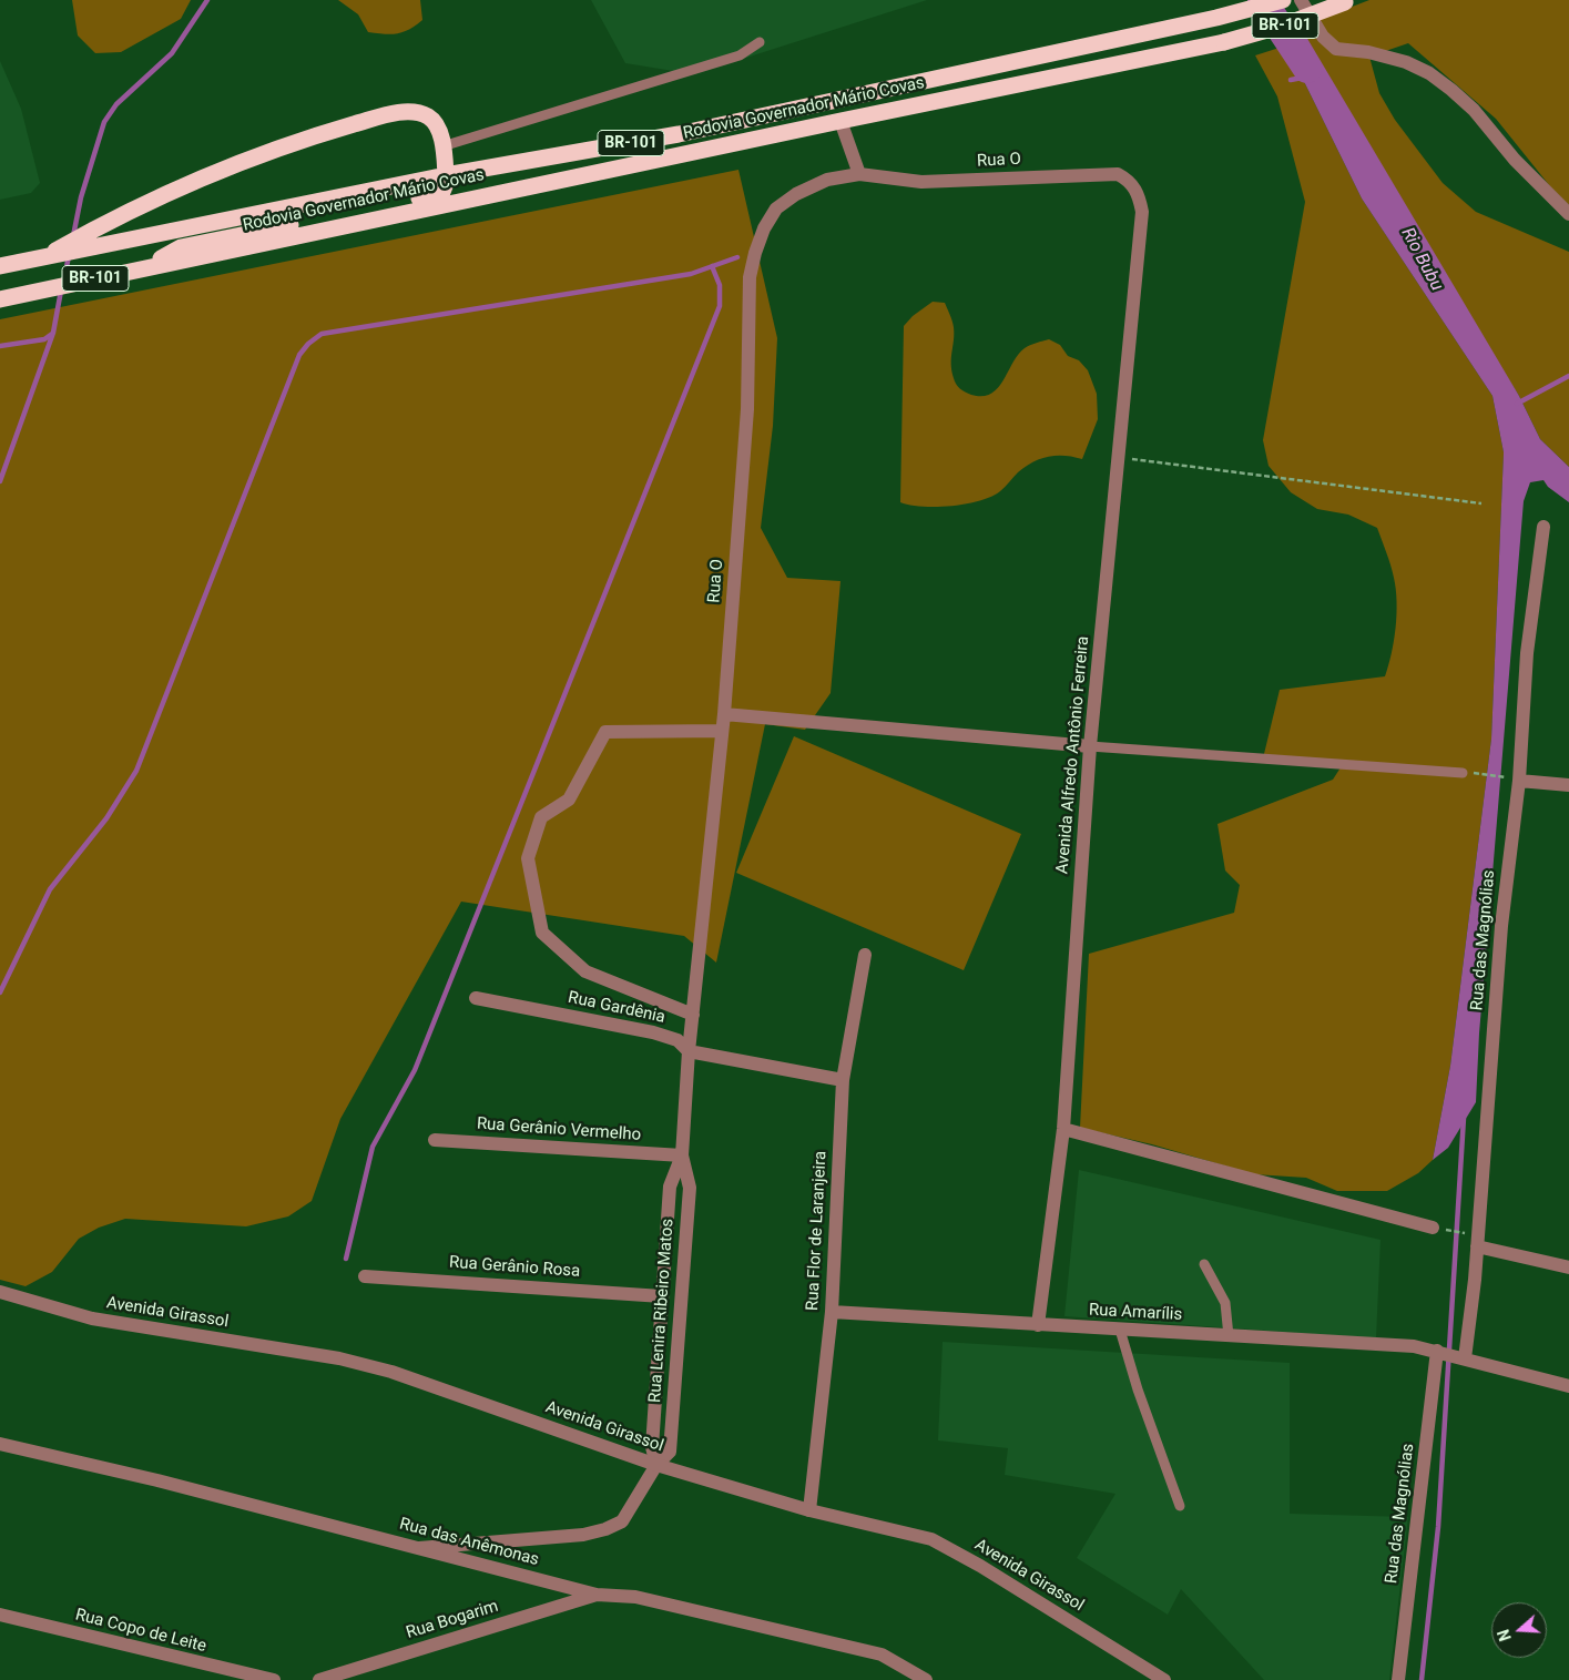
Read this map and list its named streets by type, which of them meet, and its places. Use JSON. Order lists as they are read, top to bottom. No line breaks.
{"streets":{"highway":["BR-101","Rodovia Governador Mário Covas"],"street":["Rua O","Avenida Alfredo Antônio Ferreira","Rua das Magnólias","Rua Gardênia","Rua Gerânio Vermelho","Rua Flor de Laranjeira","Rua Gerânio Rosa","Rua Lenira Ribeiro Matos","Avenida Girassol","Rua Amarílis","Rua das Anêmonas","Rua Bogarim","Rua Copo de Leite"]},"crossings":[["Rua O","Avenida Alfredo Antônio Ferreira"],["Rua O","Rua Gardênia"],["Rua O","Rua Lenira Ribeiro Matos"],["Avenida Alfredo Antônio Ferreira","Rua Amarílis"],["Rua das Magnólias","Rua Amarílis"],["Rua Gardênia","Rua Flor de Laranjeira"],["Rua Gardênia","Rua Lenira Ribeiro Matos"],["Rua Gerânio Vermelho","Rua Lenira Ribeiro Matos"],["Rua Flor de Laranjeira","Avenida Girassol"],["Rua Flor de Laranjeira","Rua Amarílis"],["Rua Gerânio Rosa","Rua Lenira Ribeiro Matos"],["Rua Lenira Ribeiro Matos","Avenida Girassol"],["Rua Lenira Ribeiro Matos","Rua das Anêmonas"],["Rua das Anêmonas","Rua Bogarim"]],"water":["Rio Bubu"],"north":"left"}
